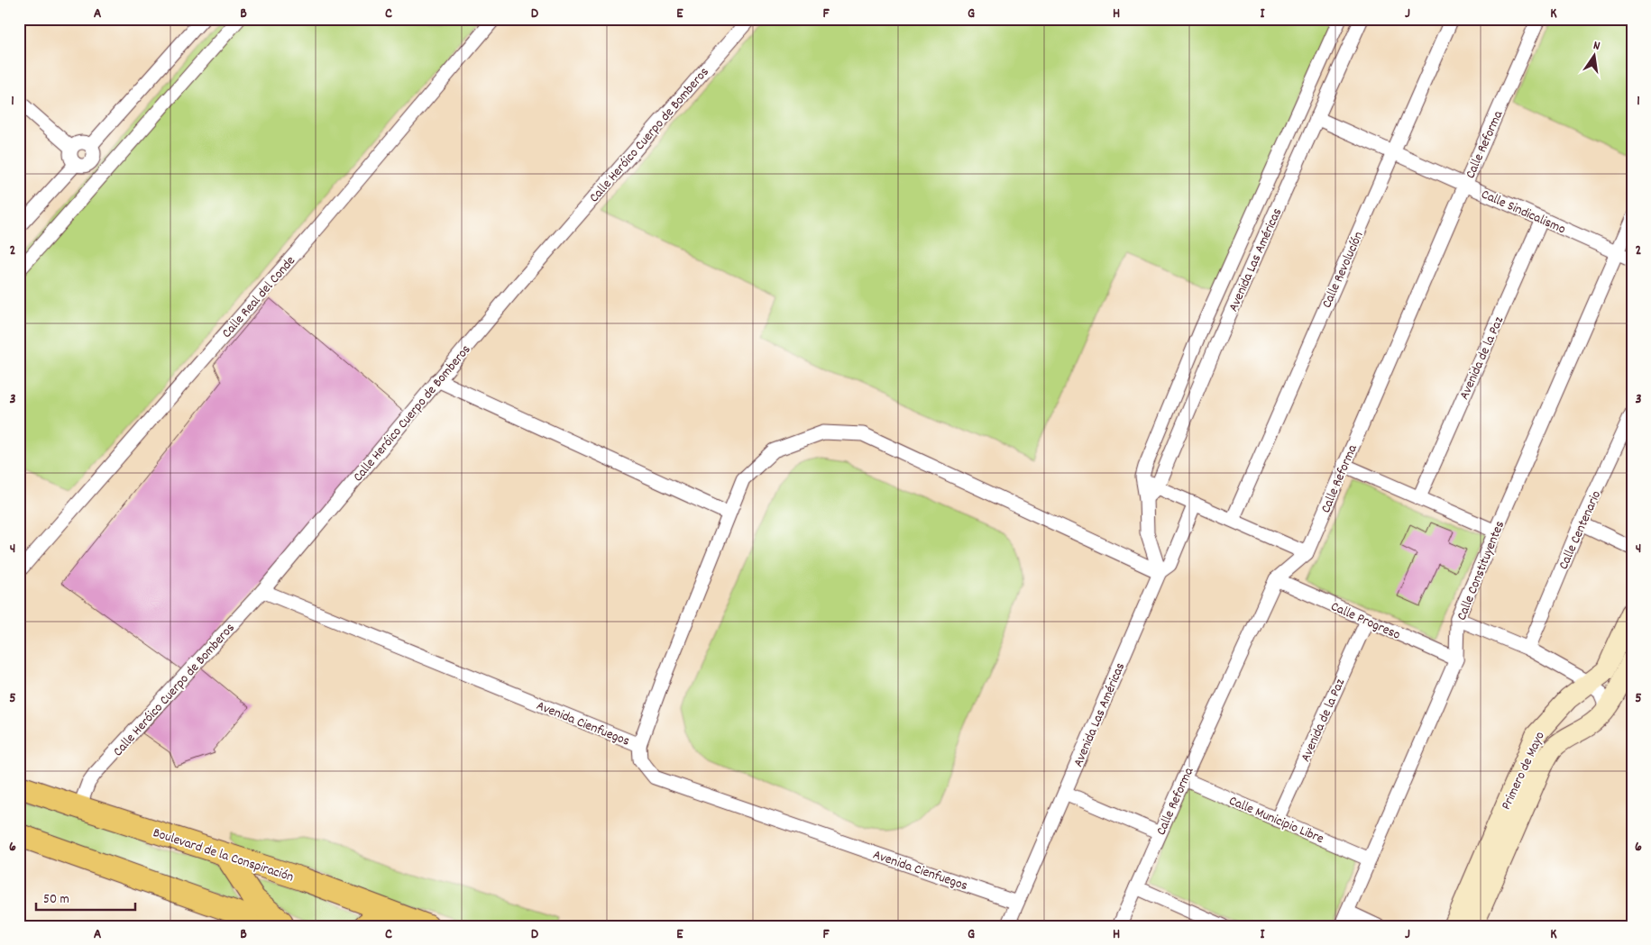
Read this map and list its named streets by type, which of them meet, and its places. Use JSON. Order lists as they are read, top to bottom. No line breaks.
{"streets":{"main road":["Boulevard de la Conspiración"],"street":["Calle Heróico Cuerpo de Bomberos","Calle Reforma","Calle Sindicalismo","Avenida Las Américas","Calle Revolucíón","Calle Real del Conde","Avenida de la Paz","Calle Centenario","Calle Constituyentes","Calle Progreso","Avenida Cienfuegos","Primero de Mayo","Calle Municipio Libre"]},"crossings":[["Calle Heróico Cuerpo de Bomberos","Avenida Cienfuegos"],["Calle Heróico Cuerpo de Bomberos","Boulevard de la Conspiración"],["Calle Reforma","Calle Sindicalismo"],["Calle Reforma","Calle Progreso"],["Calle Reforma","Calle Municipio Libre"],["Calle Sindicalismo","Avenida Las Américas"],["Calle Sindicalismo","Calle Revolucíón"],["Calle Sindicalismo","Avenida de la Paz"],["Calle Sindicalismo","Calle Constituyentes"],["Avenida Las Américas","Avenida Cienfuegos"],["Avenida de la Paz","Calle Progreso"],["Avenida de la Paz","Calle Municipio Libre"],["Calle Constituyentes","Calle Progreso"],["Calle Constituyentes","Calle Municipio Libre"]],"scale_bar":"50 m","north":"top","grid":{"columns":["A","B","C","D","E","F","G","H","I","J","K"],"rows":["1","2","3","4","5","6"]}}
